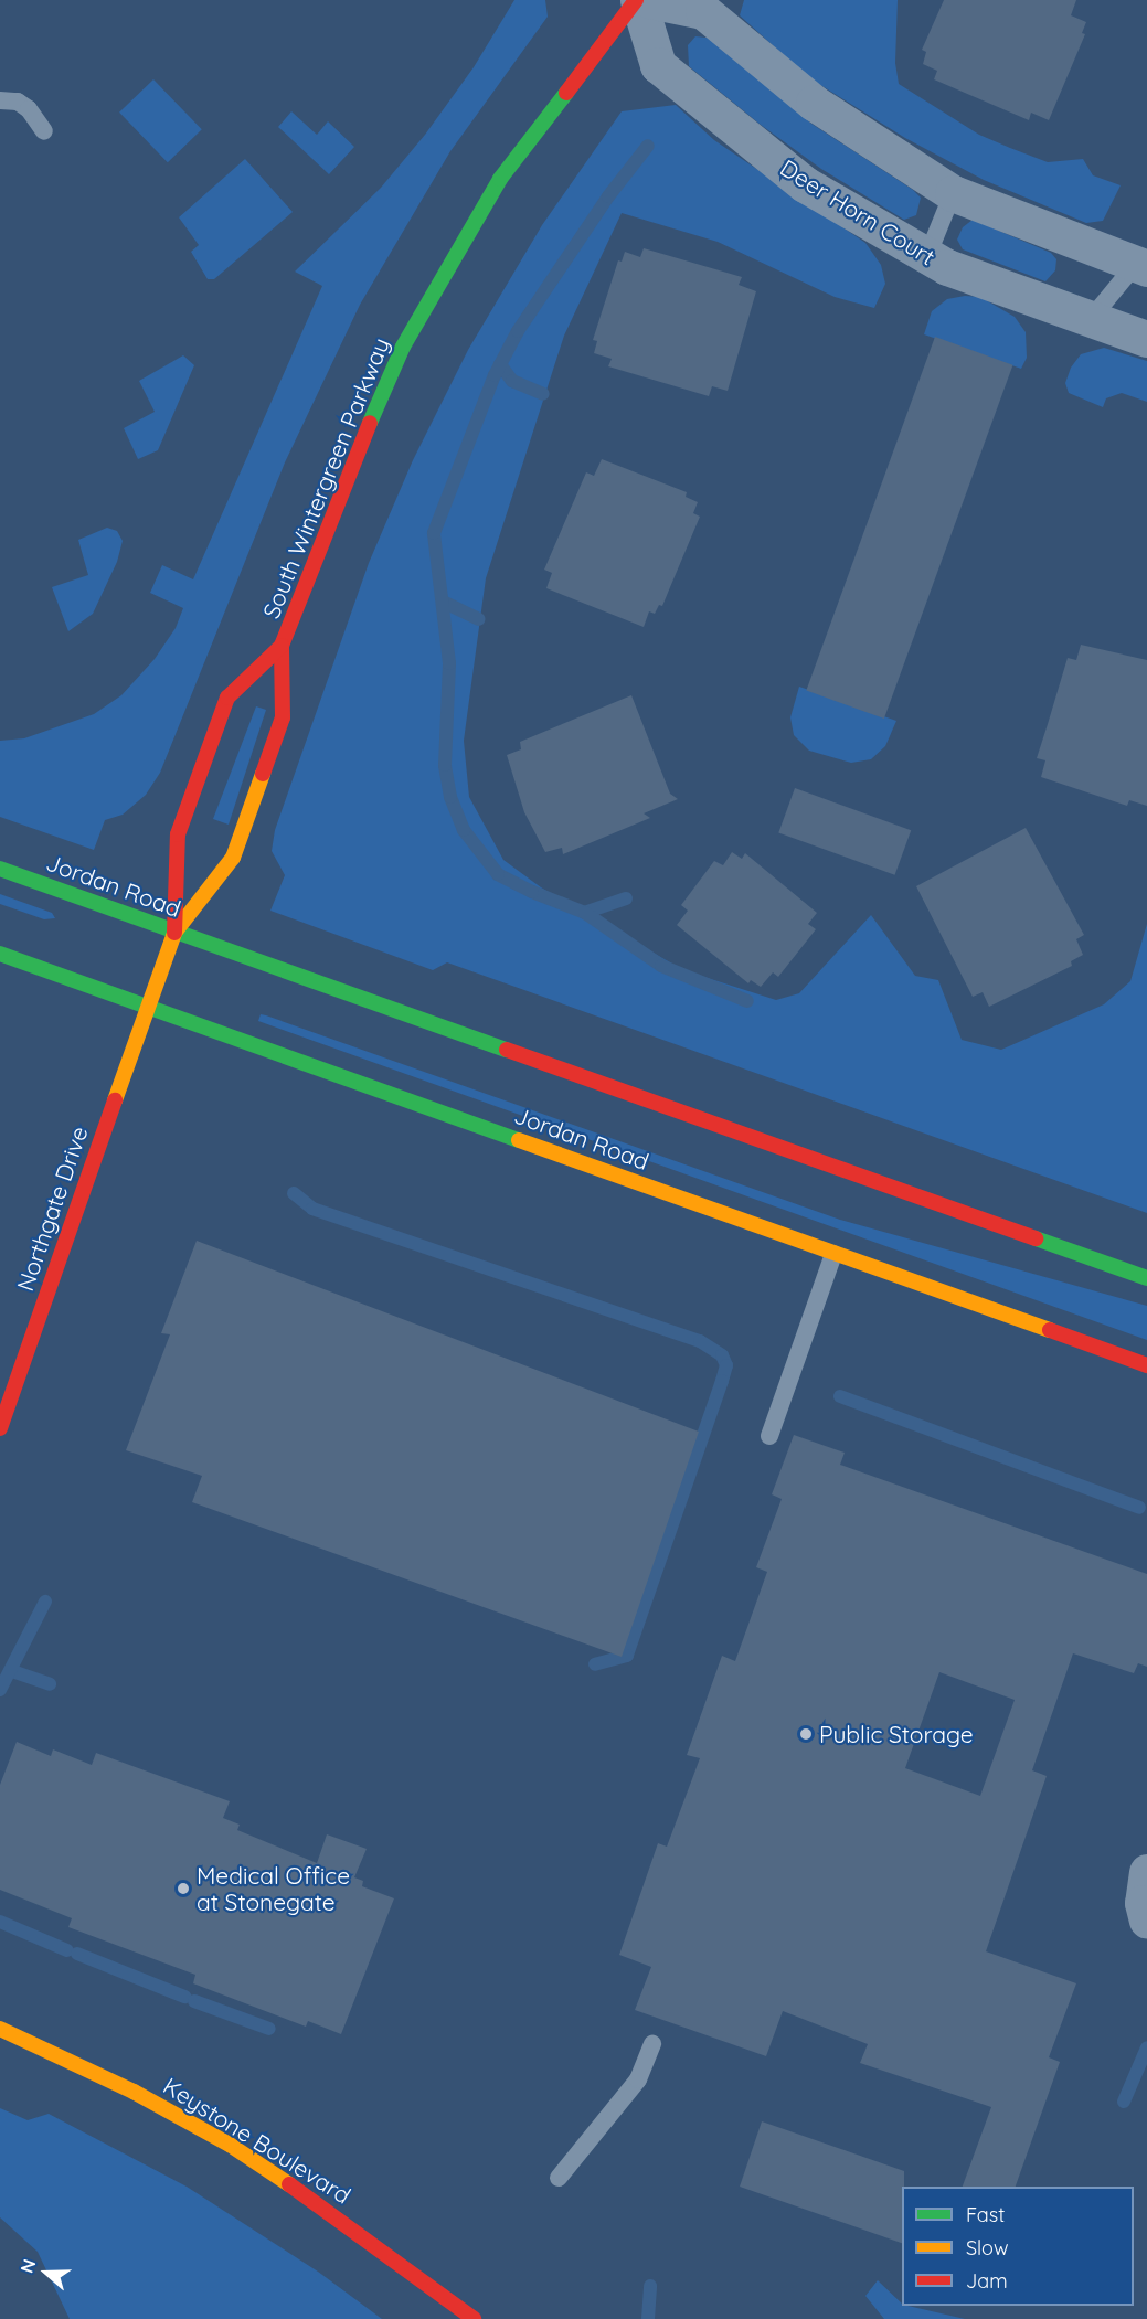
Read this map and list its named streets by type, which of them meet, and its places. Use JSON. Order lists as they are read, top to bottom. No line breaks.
{"streets":{"street":["Deer Horn Court","South Wintergreen Parkway","Jordan Road","Northgate Drive","Keystone Boulevard"]},"crossings":[["Deer Horn Court","South Wintergreen Parkway"],["South Wintergreen Parkway","Jordan Road"],["South Wintergreen Parkway","Northgate Drive"],["Jordan Road","Northgate Drive"]],"places":["Public Storage","Medical Office at Stonegate"],"legend":["Fast","Slow","Jam"],"north":"left"}
